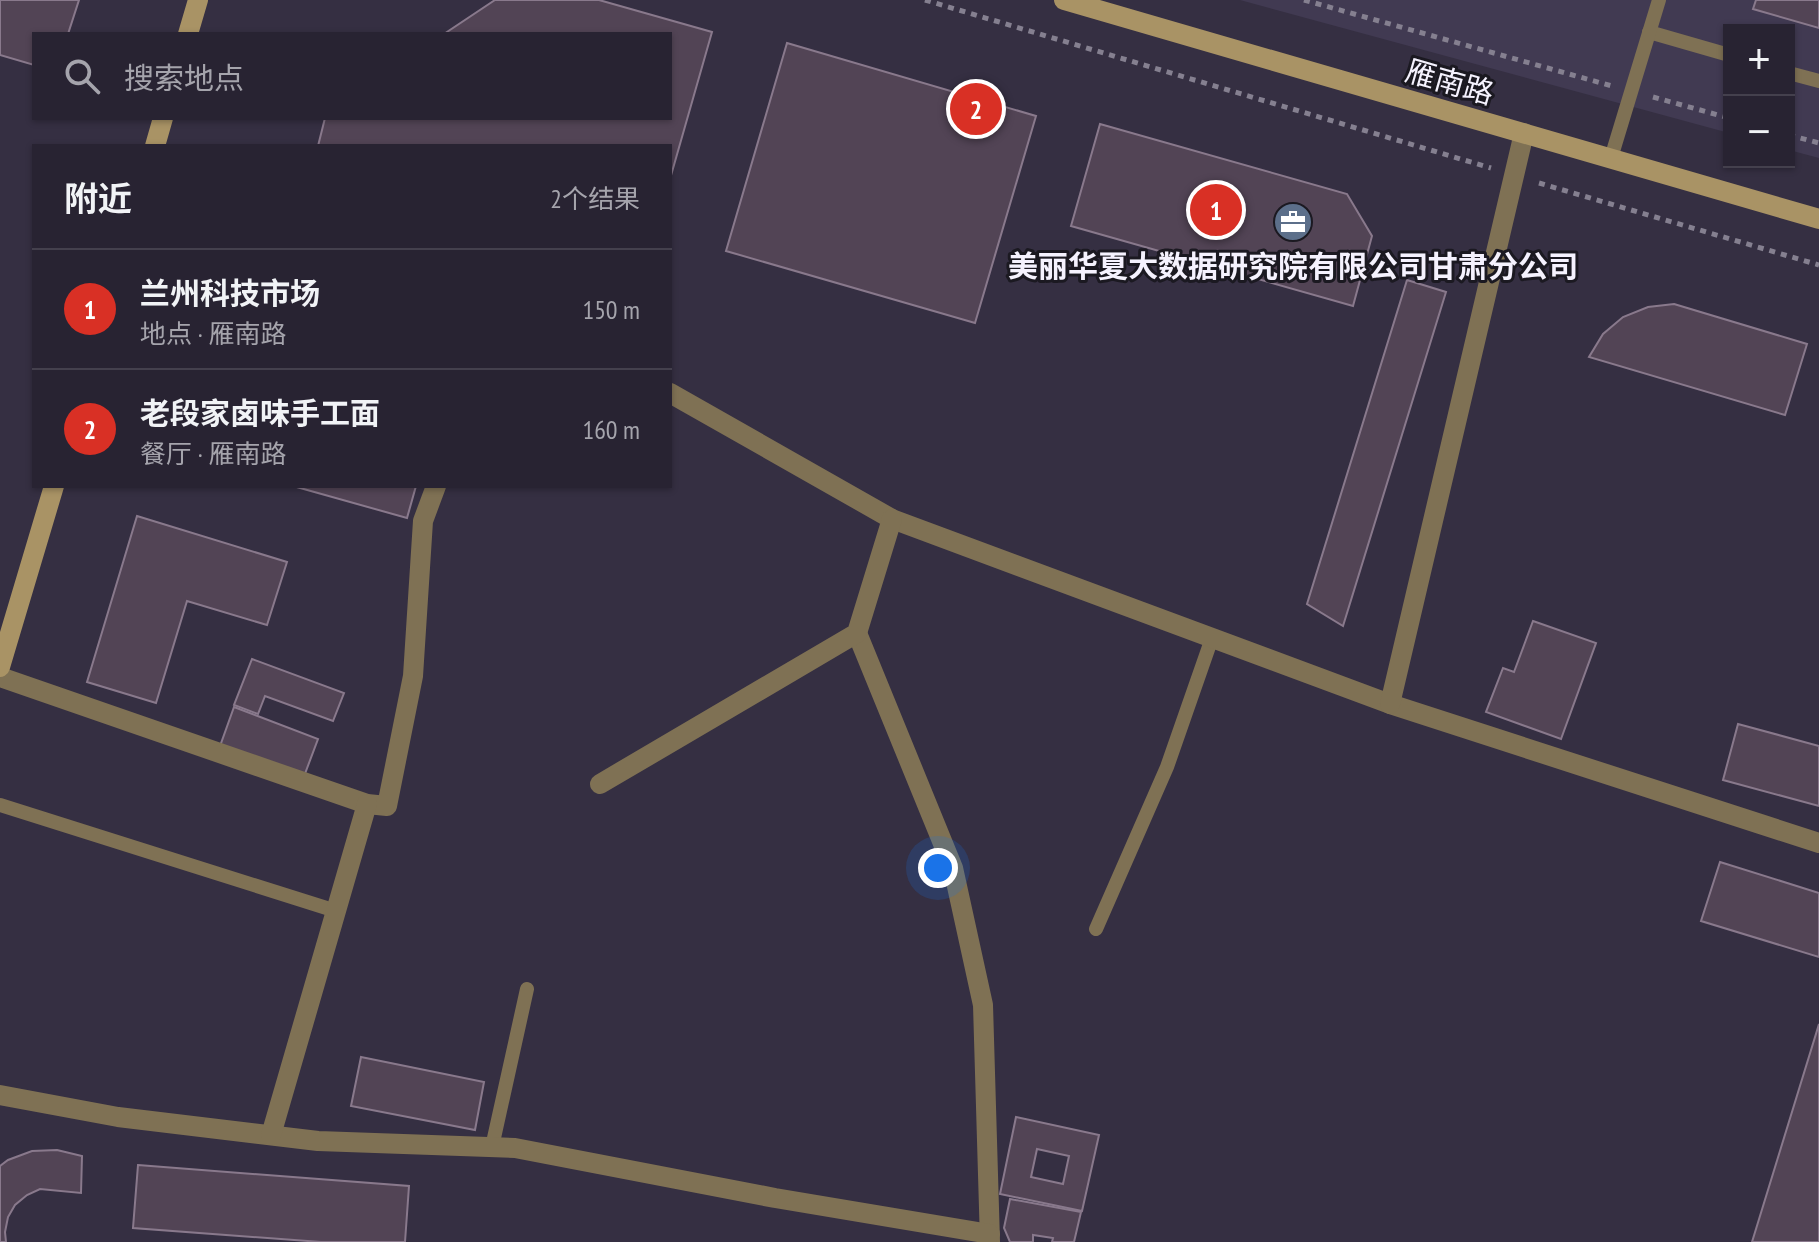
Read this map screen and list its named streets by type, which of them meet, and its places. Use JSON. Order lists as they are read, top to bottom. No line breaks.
{"streets":{"main road":["雁南路"]},"places":{"office":["美丽华夏大数据研究院有限公司甘肃分公司"]},"page":{"map_buttons":["+","−"],"search":"搜索地点","pins":["2","1"],"heading":["附近","2个结果"],"list":[{"mark":"1","name":"兰州科技市场","note":"地点 · 雁南路","value":"150 m"},{"mark":"2","name":"老段家卤味手工面","note":"餐厅 · 雁南路","value":"160 m"}]}}
